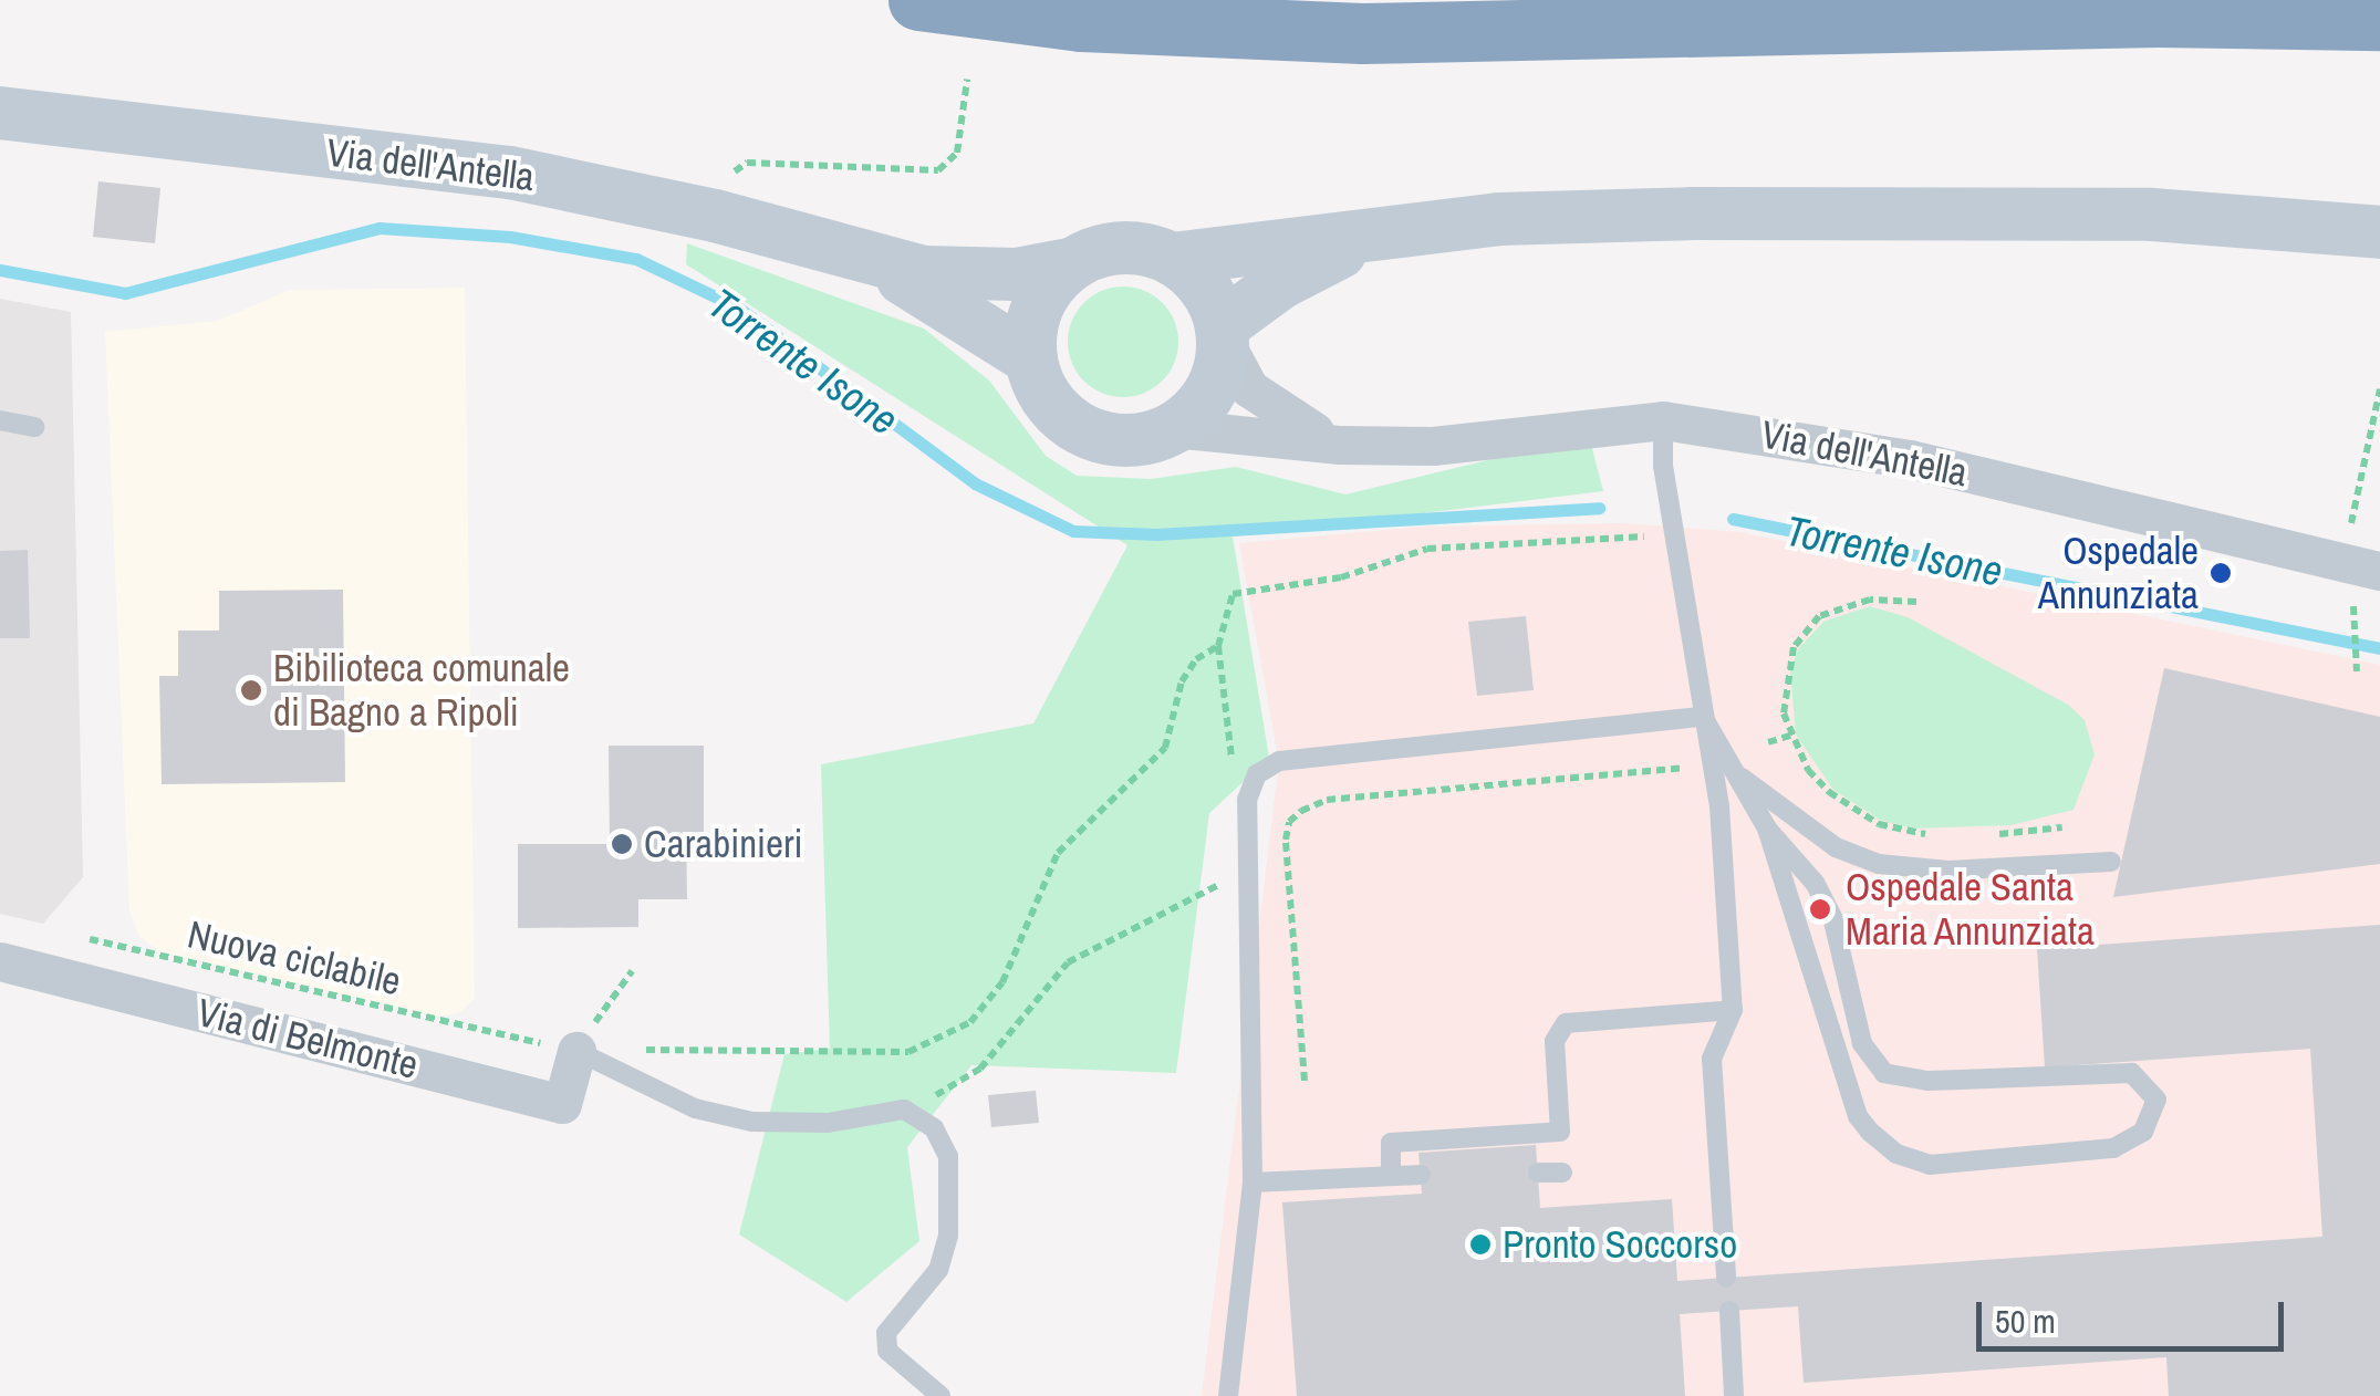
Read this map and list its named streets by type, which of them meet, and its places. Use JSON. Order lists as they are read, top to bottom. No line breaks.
{"streets":{"street":["Via dell'Antella","Via di Belmonte"],"path":["Nuova ciclabile"]},"crossings":[["Nuova ciclabile","Via di Belmonte"]],"water":["Torrente Isone"],"places":["Ospedale Annunziata","Bibilioteca comunale di Bagno a Ripoli","Carabinieri","Ospedale Santa Maria Annunziata","Pronto Soccorso"],"scale_bar":"50 m"}
